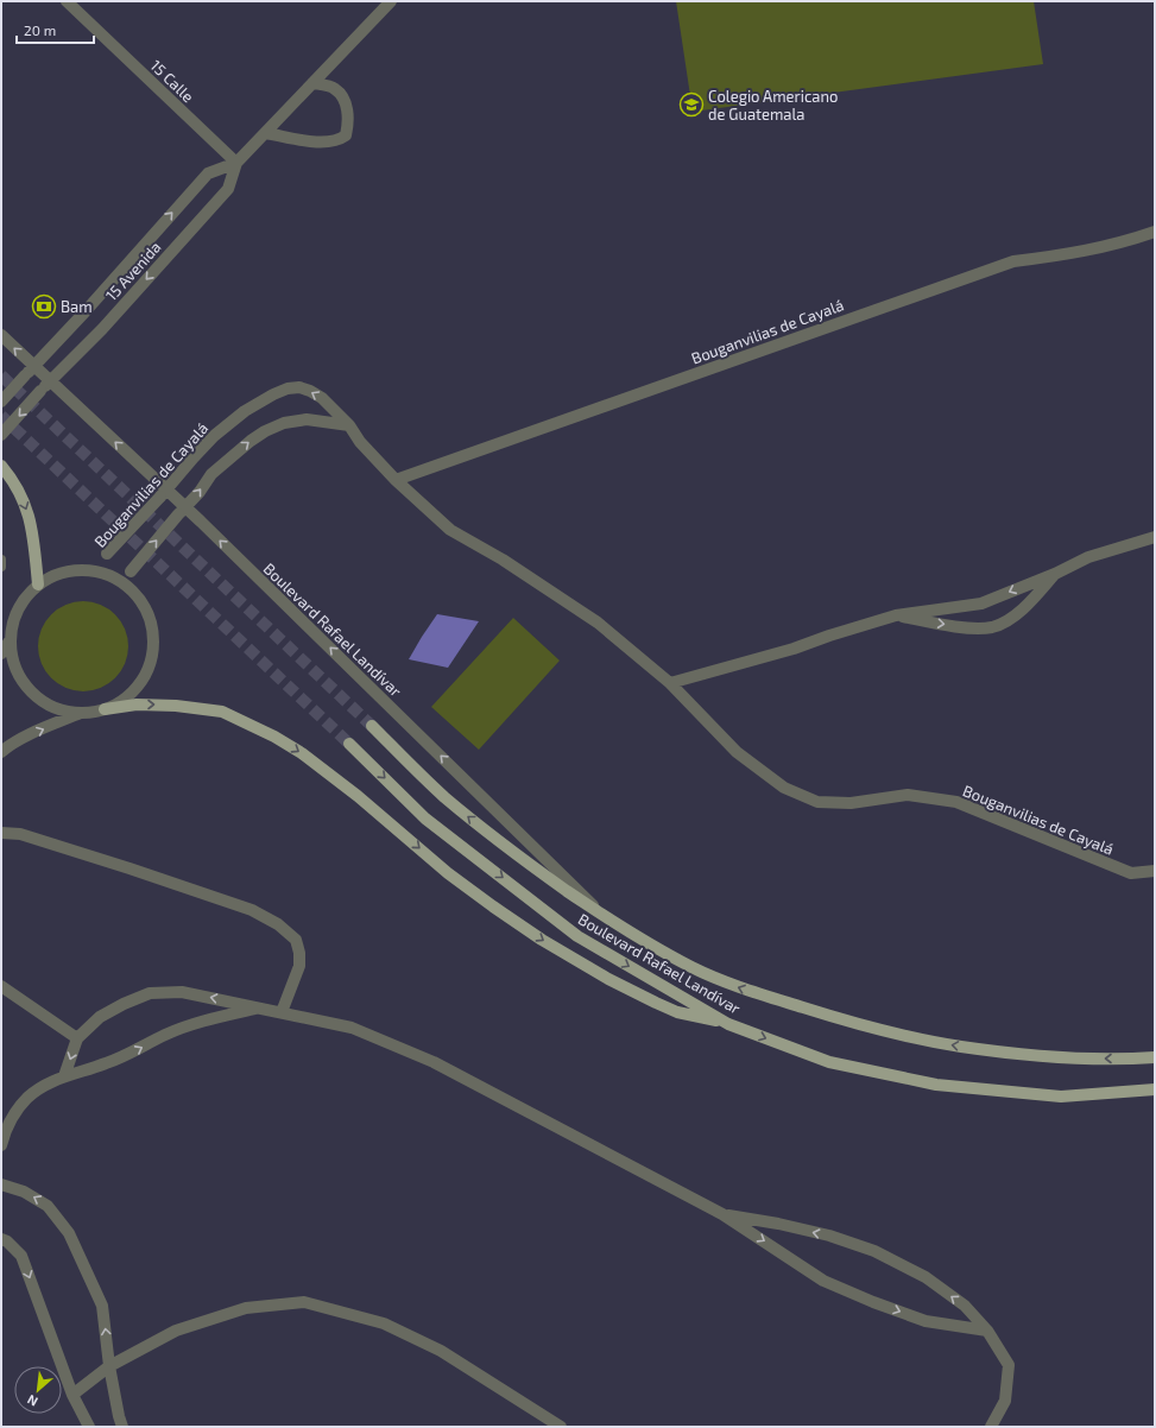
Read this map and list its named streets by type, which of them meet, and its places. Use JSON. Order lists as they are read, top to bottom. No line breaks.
{"streets":{"main road":["Boulevard Rafael Landívar"],"street":["15 Calle","15 Avenida","Bouganvilias de Cayalá"]},"crossings":[["15 Calle","15 Avenida"],["15 Avenida","Boulevard Rafael Landívar"],["Bouganvilias de Cayalá","Boulevard Rafael Landívar"]],"places":{"school or university":["Colegio Americano de Guatemala"],"bank":["Bam"]},"scale_bar":"20 m","north":"bottom left"}
